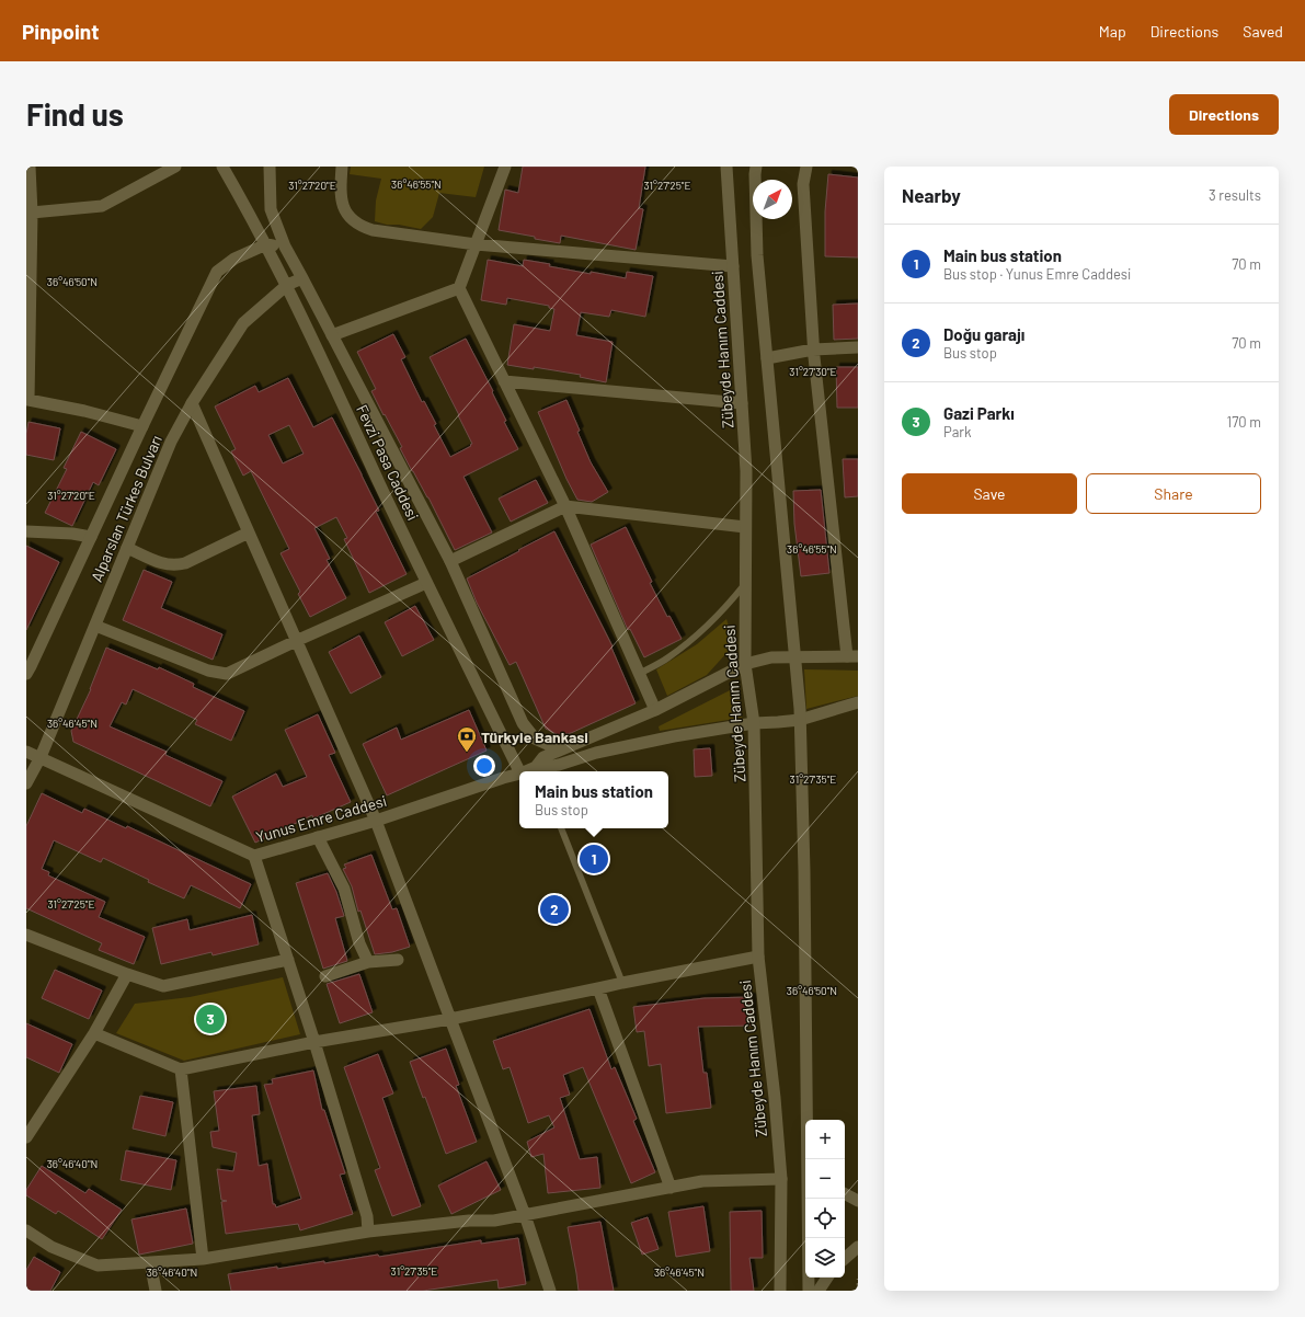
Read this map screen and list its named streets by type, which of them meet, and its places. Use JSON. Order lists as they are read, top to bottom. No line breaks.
{"streets":{"street":["Zübeyde Hanım Caddesi","Fevzi Pasa Caddesi","Alparslan Türkes Bulvarı","Yunus Emre Caddesi"]},"crossings":[["Fevzi Pasa Caddesi","Alparslan Türkes Bulvarı"],["Alparslan Türkes Bulvarı","Yunus Emre Caddesi"]],"places":{"bank":["Türkyie Bankasi"]},"north":"top right","page":{"header":"Pinpoint","nav":["Map","Directions","Saved"],"buttons":["Directions",["Save","Share"]],"title":"Find us","heading":["Nearby","3 results"],"list":[{"mark":"1","name":"Main bus station","note":"Bus stop · Yunus Emre Caddesi","value":"70 m"},{"mark":"2","name":"Doğu garajı","note":"Bus stop","value":"70 m"},{"mark":"3","name":"Gazi Parkı","note":"Park","value":"170 m"}],"popup":["Main bus station","Bus stop"],"pins":["1","2","3"],"map_buttons":["+","−"]},"coordinates":["36°46'55\"N","31°27'20\"E","31°27'25\"E","36°46'50\"N","31°27'30\"E","36°46'45\"N","31°27'35\"E","36°46'40\"N"]}
